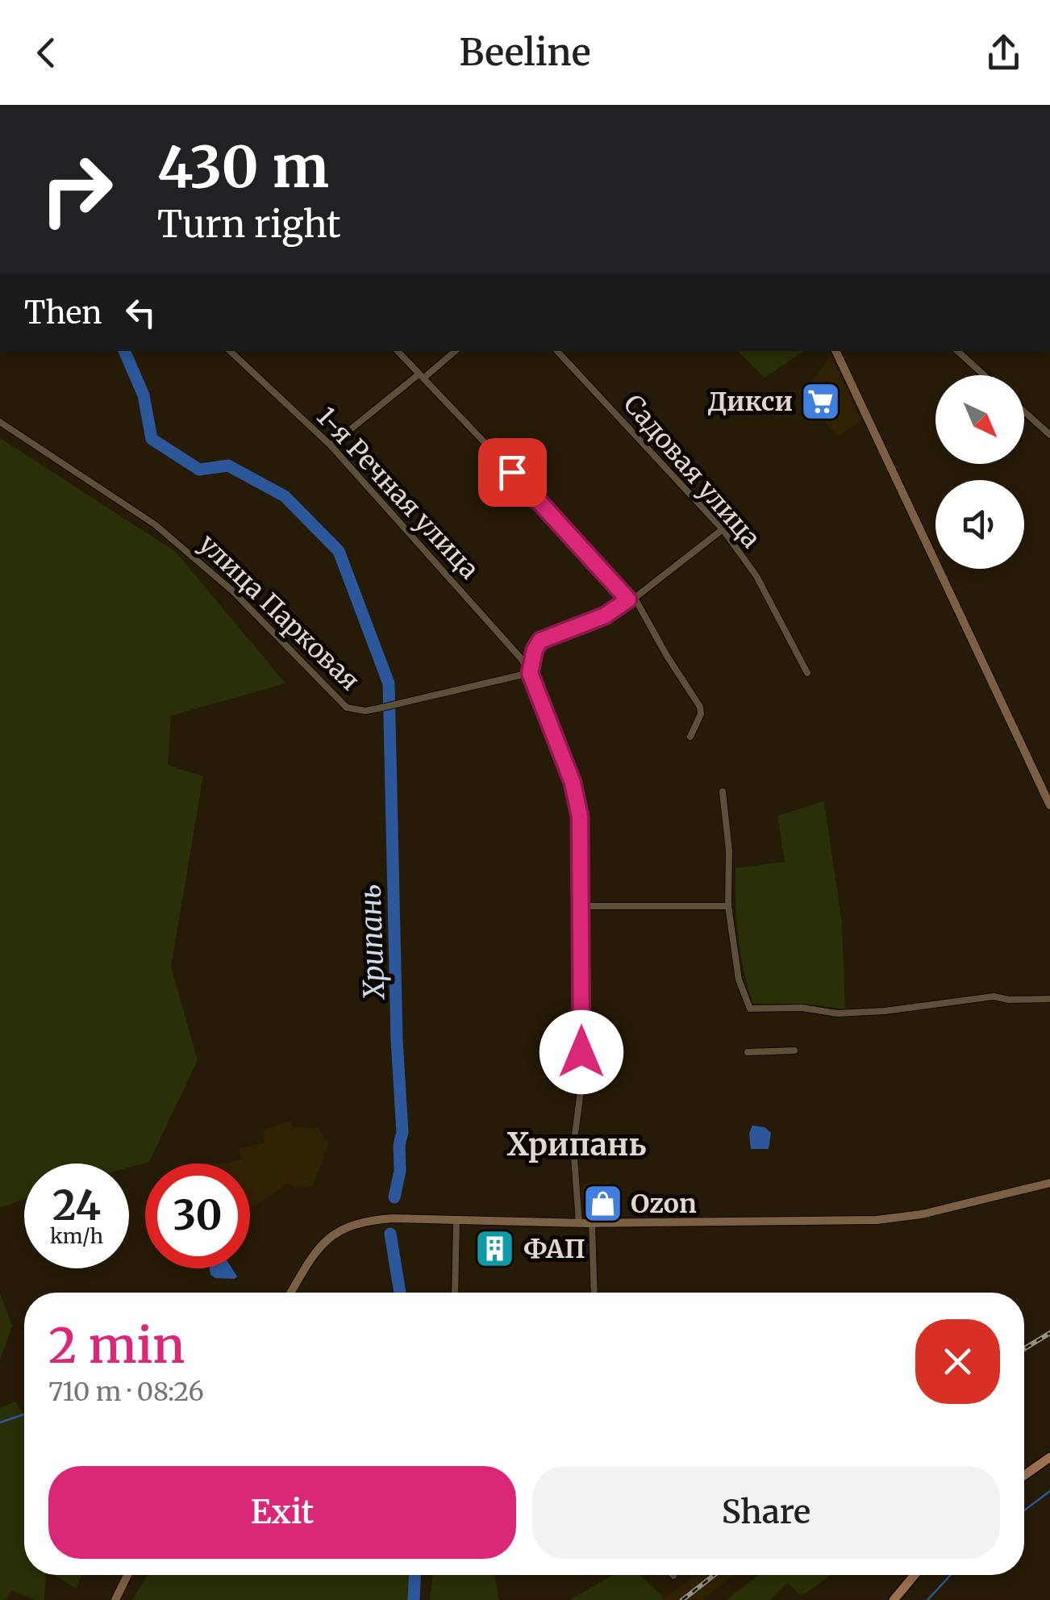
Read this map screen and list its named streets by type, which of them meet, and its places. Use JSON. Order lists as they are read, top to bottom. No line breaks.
{"streets":{"street":["Садовая улица","1-я Речная улица","улица Парковая"]},"crossings":[["1-я Речная улица","улица Парковая"]],"districts":["Хрипань"],"water":["Хрипань"],"places":{"supermarket":["Дикси"],"shop":["Ozon"],"building":["ФАП"]},"north":"bottom right","page":{"header":"Beeline","turn":["430 m","Turn right"],"then":"Then","speed":"24 km/h","limit":"30","heading":["2 min","710 m · 08:26"],"buttons":["Exit","Share"]}}
